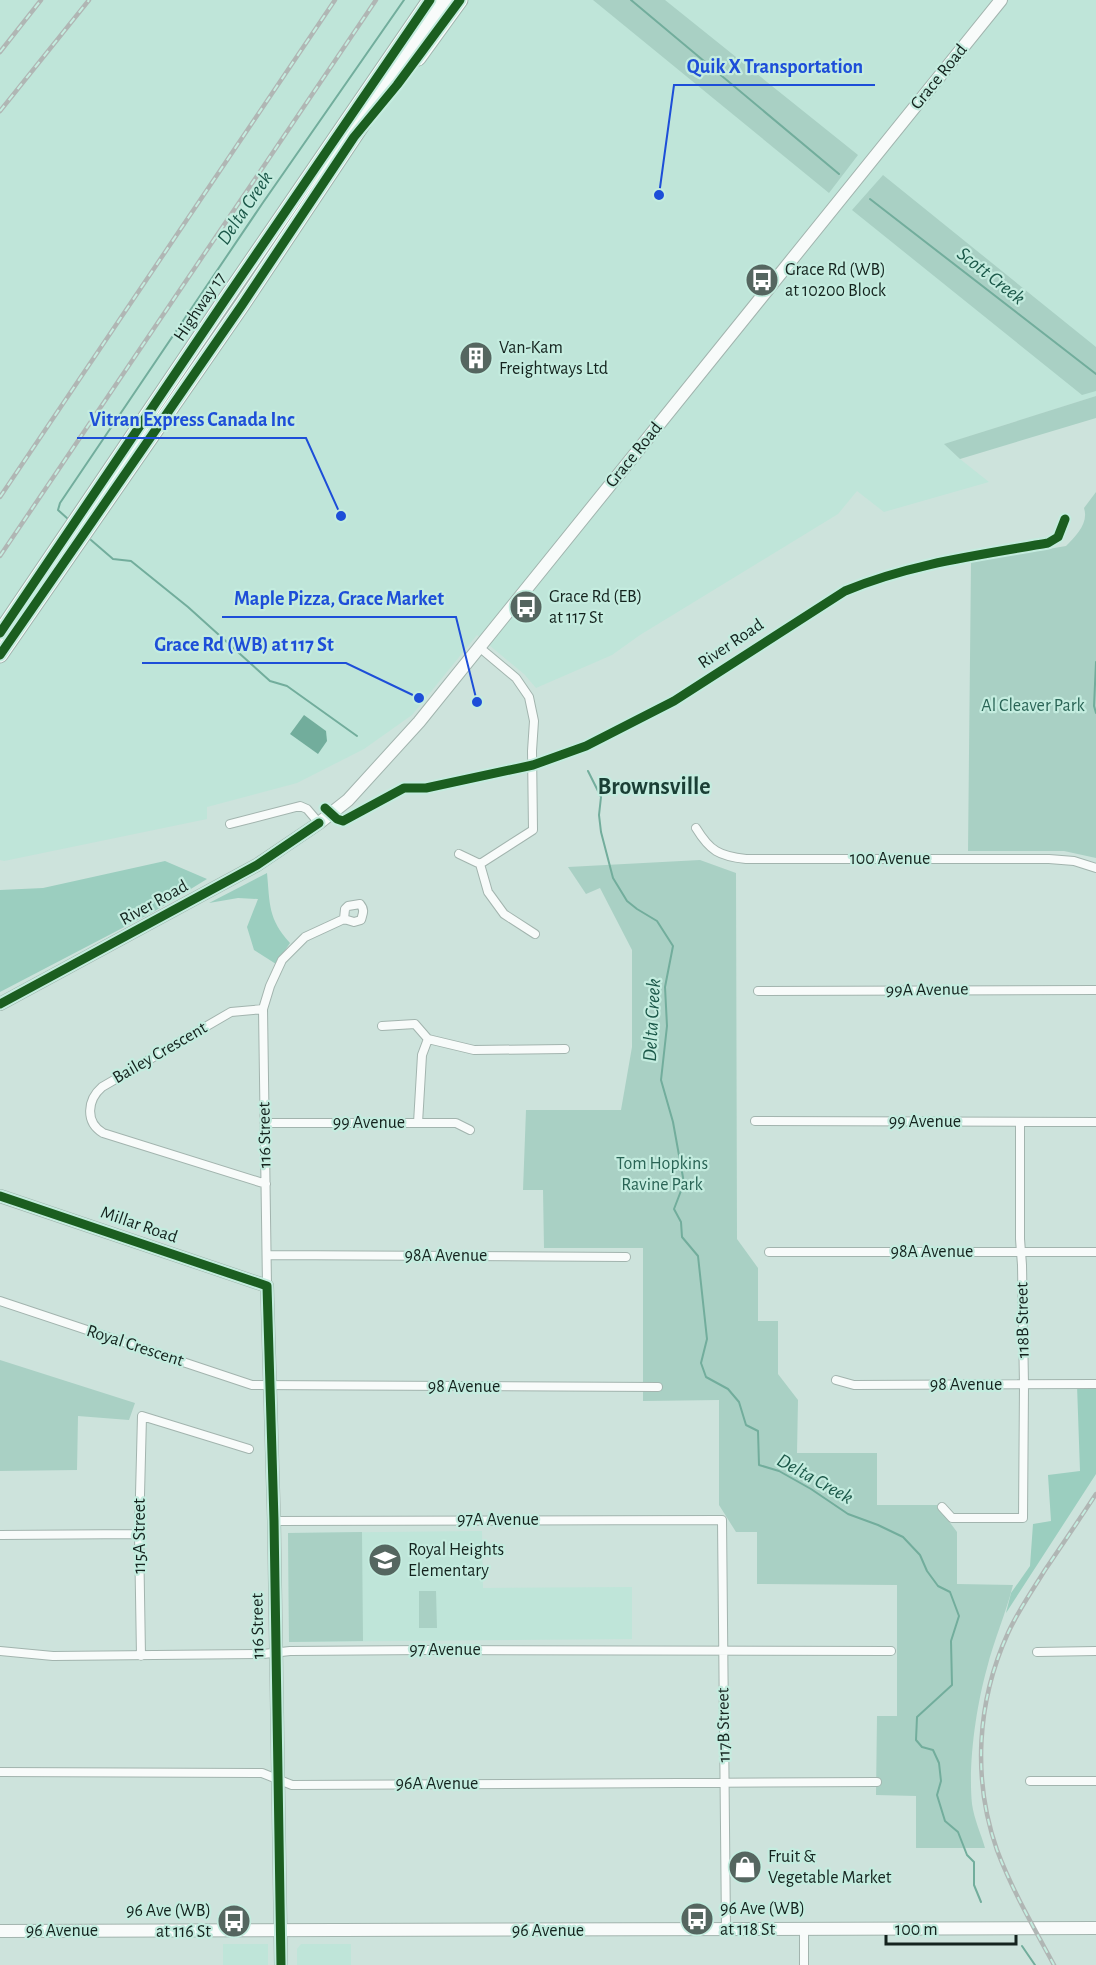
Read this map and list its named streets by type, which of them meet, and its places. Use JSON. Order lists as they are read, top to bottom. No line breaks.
{"streets":{"highway":["Highway 17"],"street":["Grace Road","River Road","100 Avenue","99A Avenue","Bailey Crescent","99 Avenue","116 Street","Millar Road","98A Avenue","118B Street","Royal Crescent","98 Avenue","97A Avenue","115A Street","97 Avenue","117B Street","96A Avenue","96 Avenue"]},"crossings":[["Grace Road","River Road"],["Bailey Crescent","116 Street"],["99 Avenue","116 Street"],["99 Avenue","118B Street"],["116 Street","Millar Road"],["116 Street","98A Avenue"],["116 Street","Royal Crescent"],["116 Street","98 Avenue"],["116 Street","97A Avenue"],["116 Street","97 Avenue"],["116 Street","96A Avenue"],["116 Street","96 Avenue"],["98A Avenue","118B Street"],["118B Street","98 Avenue"],["Royal Crescent","98 Avenue"],["97A Avenue","117B Street"],["115A Street","97 Avenue"],["97 Avenue","117B Street"],["117B Street","96A Avenue"],["117B Street","96 Avenue"]],"districts":["Brownsville"],"water":["Delta Creek","Scott Creek"],"parks":["Al Cleaver Park","Tom Hopkins Ravine Park"],"places":{"other":["Quik X Transportation","Vitran Express Canada Inc","Grace Rd (WB) at 117 St","Maple Pizza, Grace Market"],"bus stop":["Grace Rd (WB) at 10200 Block","Grace Rd (EB) at 117 St","96 Ave (WB) at 118 St","96 Ave (WB) at 116 St"],"building":["Van-Kam Freightways Ltd"],"school or university":["Royal Heights Elementary"],"shop":["Fruit & Vegetable Market"]},"scale_bar":"100 m"}
